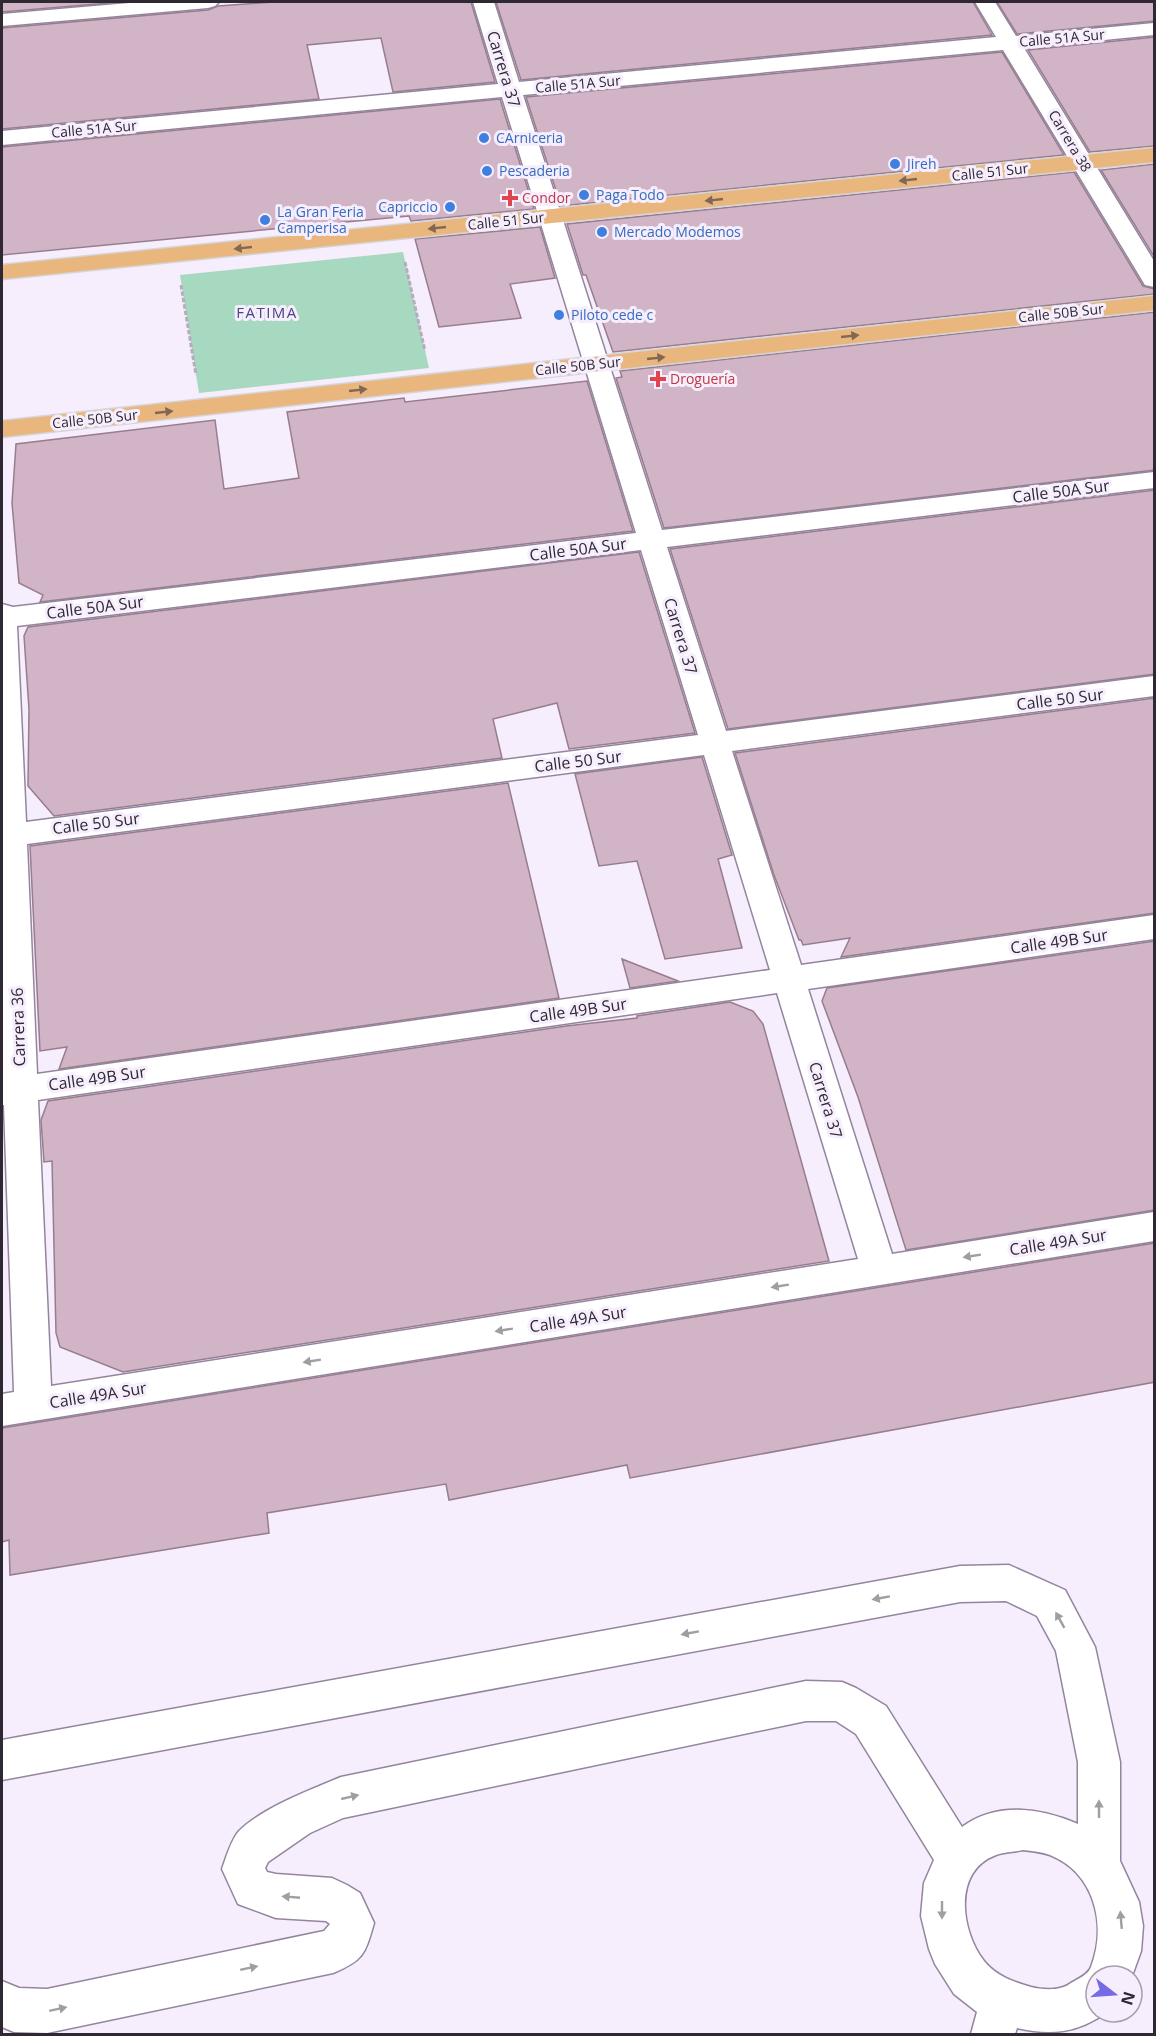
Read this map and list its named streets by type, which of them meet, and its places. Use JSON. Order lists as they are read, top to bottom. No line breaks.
{"streets":{"main road":["Calle 51 Sur","Calle 50B Sur"],"street":["Calle 51A Sur","Carrera 37","Carrera 38","Calle 50A Sur","Calle 50 Sur","Calle 49B Sur","Carrera 36","Calle 49A Sur"]},"crossings":[["Calle 51A Sur","Carrera 37"],["Calle 51A Sur","Carrera 38"],["Carrera 37","Calle 51 Sur"],["Carrera 37","Calle 50B Sur"],["Carrera 37","Calle 50A Sur"],["Carrera 37","Calle 50 Sur"],["Carrera 37","Calle 49B Sur"],["Carrera 37","Calle 49A Sur"],["Carrera 38","Calle 51 Sur"],["Calle 50A Sur","Carrera 36"],["Calle 50 Sur","Carrera 36"],["Calle 49B Sur","Carrera 36"],["Carrera 36","Calle 49A Sur"]],"one_way":["Calle 51 Sur","Calle 50B Sur","Calle 49A Sur"],"districts":["FATIMA"],"places":{"other":["CArniceria","Jireh","Pescaderia","Paga Todo","Capriccio","La Gran Feria Camperisa","Mercado Modemos","Piloto cede c"],"health":["Condor","Droguería"]},"north":"right"}
